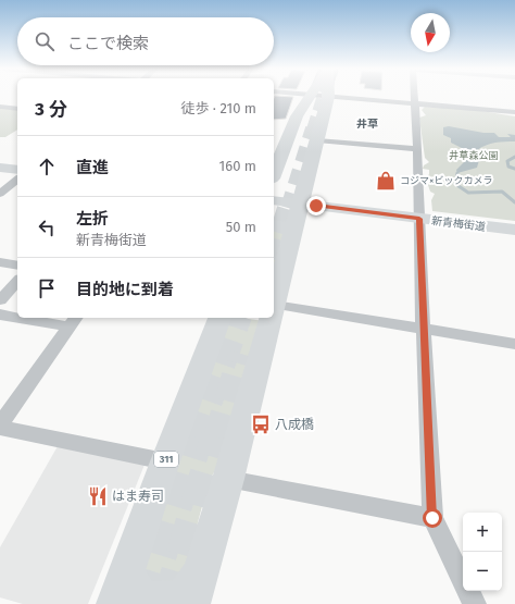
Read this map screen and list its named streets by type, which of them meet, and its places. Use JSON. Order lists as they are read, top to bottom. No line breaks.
{"streets":{"main road":["新青梅街道","311"]},"districts":["井草"],"parks":["井草森公園"],"places":{"shop":["コジマ×ビックカメラ"],"bus stop":["八成橋"],"restaurant":["はま寿司"]},"north":"bottom","page":{"search":"ここで検索","heading":["3 分","徒歩 · 210 m"],"list":[["直進","160 m"],["左折","新青梅街道","50 m"],"目的地に到着"],"map_buttons":["+","−"]}}
